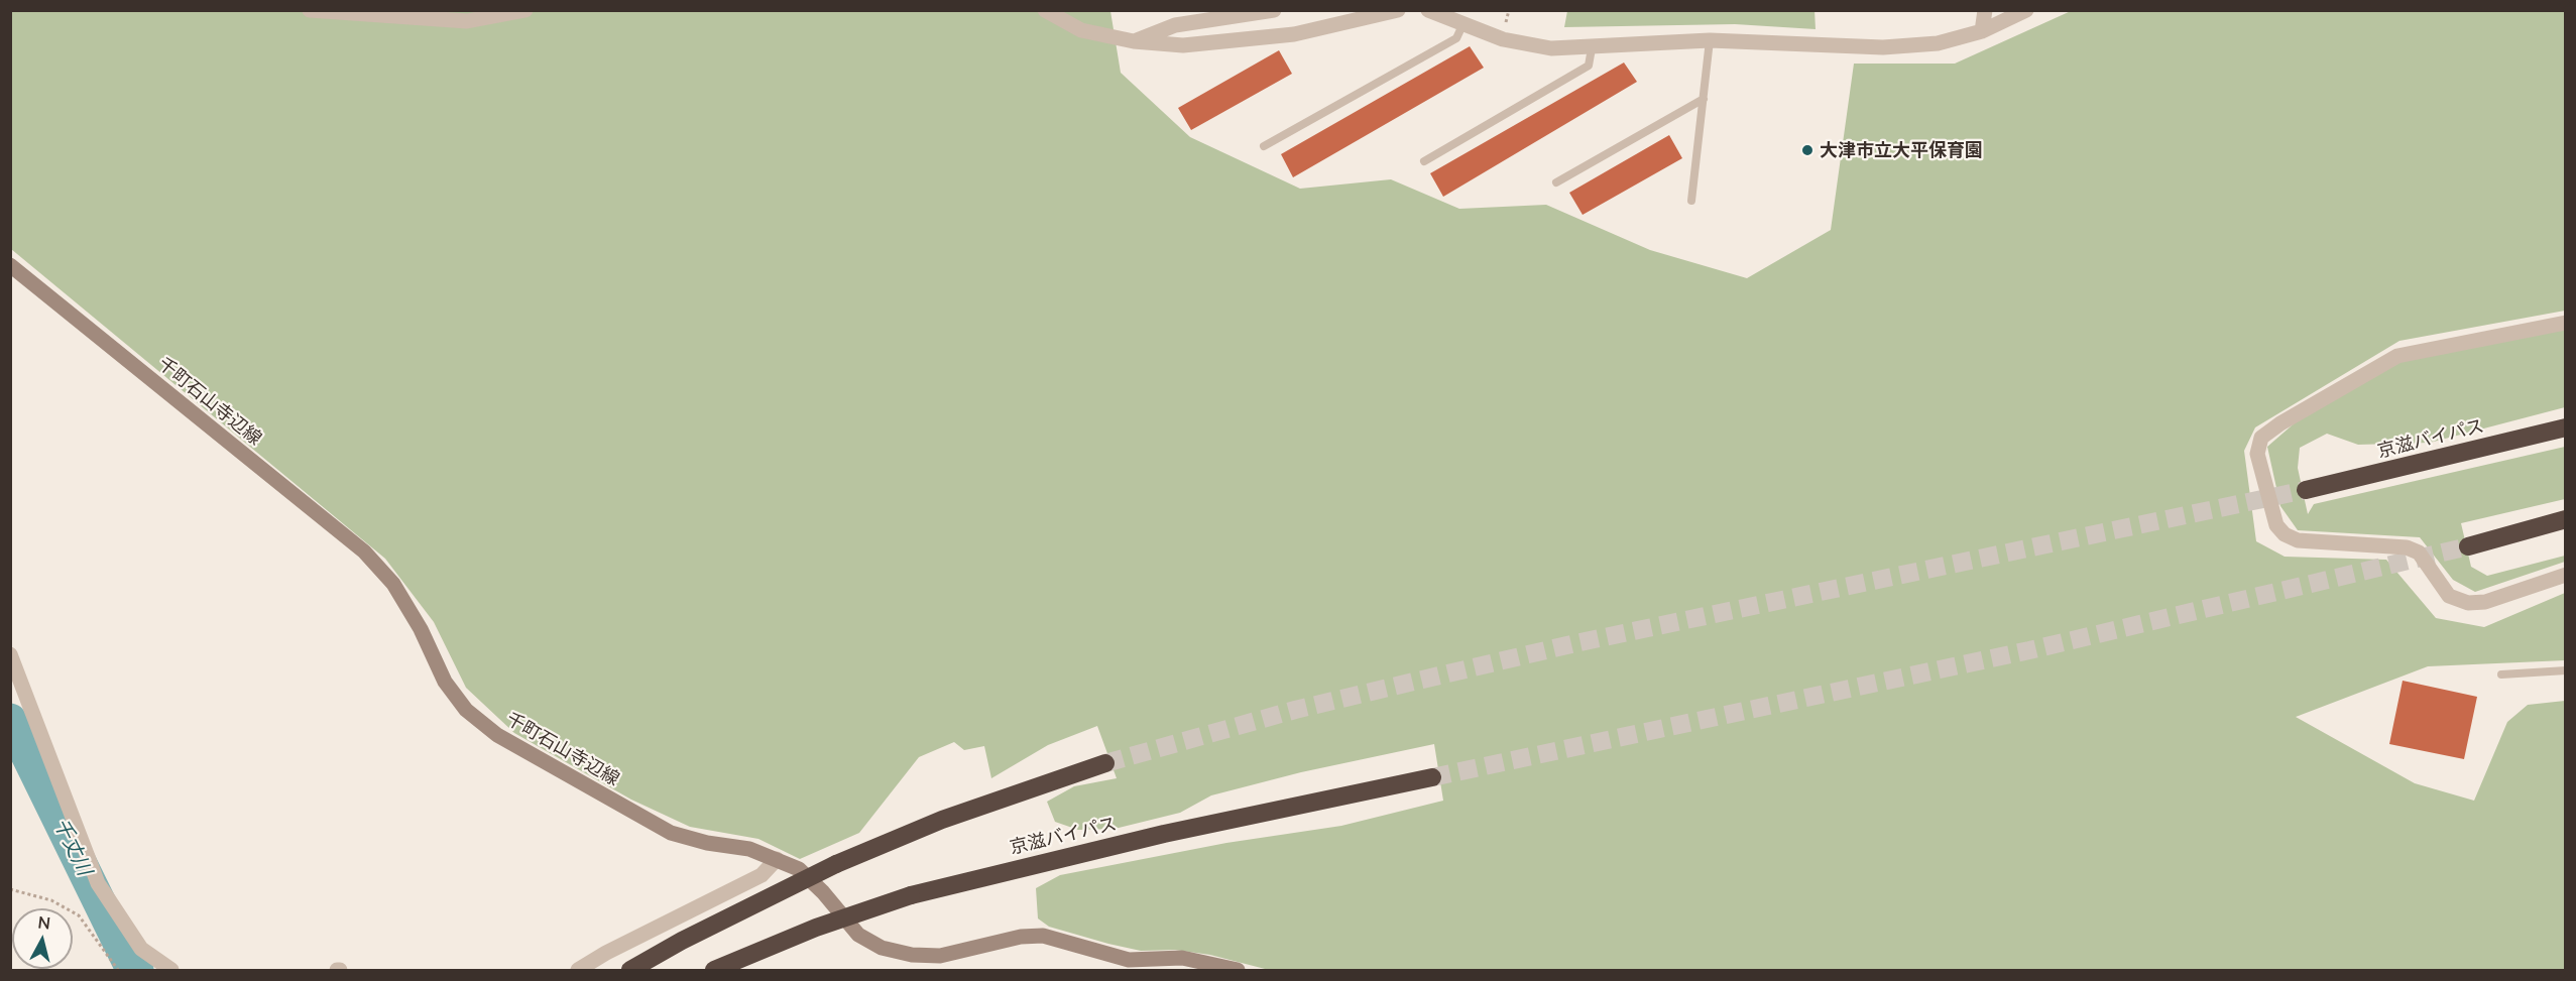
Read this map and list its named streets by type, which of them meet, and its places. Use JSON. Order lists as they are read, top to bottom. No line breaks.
{"streets":{"highway":["京滋バイパス"],"main road":["千町石山寺辺線"]},"water":["千丈川"],"places":["大津市立大平保育園"],"north":"top"}
